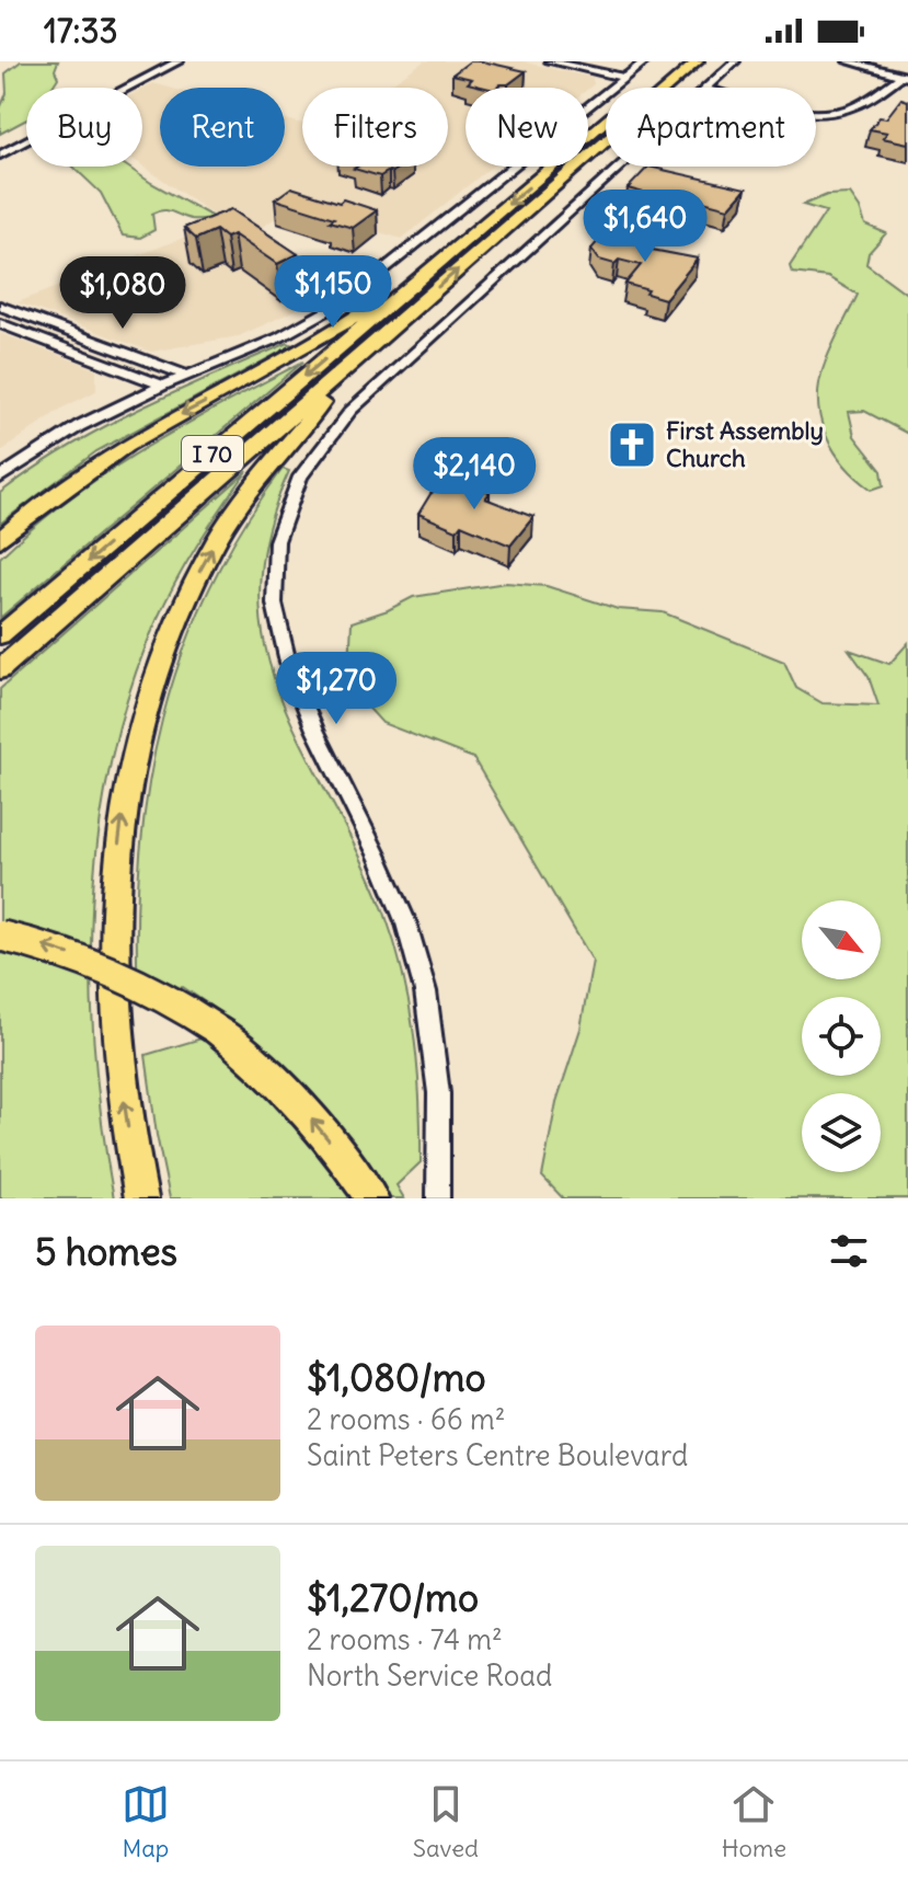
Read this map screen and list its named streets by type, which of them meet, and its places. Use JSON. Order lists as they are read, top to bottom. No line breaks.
{"streets":{"highway":["I 70"]},"places":{"church":["First Assembly Church"]},"north":"bottom right","page":{"status":"17:33","chip":["Buy","Rent","Filters","New","Apartment"],"price":["$1,640","$1,150","$1,080","$2,140","$1,270"],"heading":"5 homes","list":[{"name":"$1,080/mo","note":"2 rooms · 66 m² · Saint Peters Centre Boulevard"},{"name":"$1,270/mo","note":"2 rooms · 74 m² · North Service Road"}],"tabs":["Map","Saved","Home"]}}
